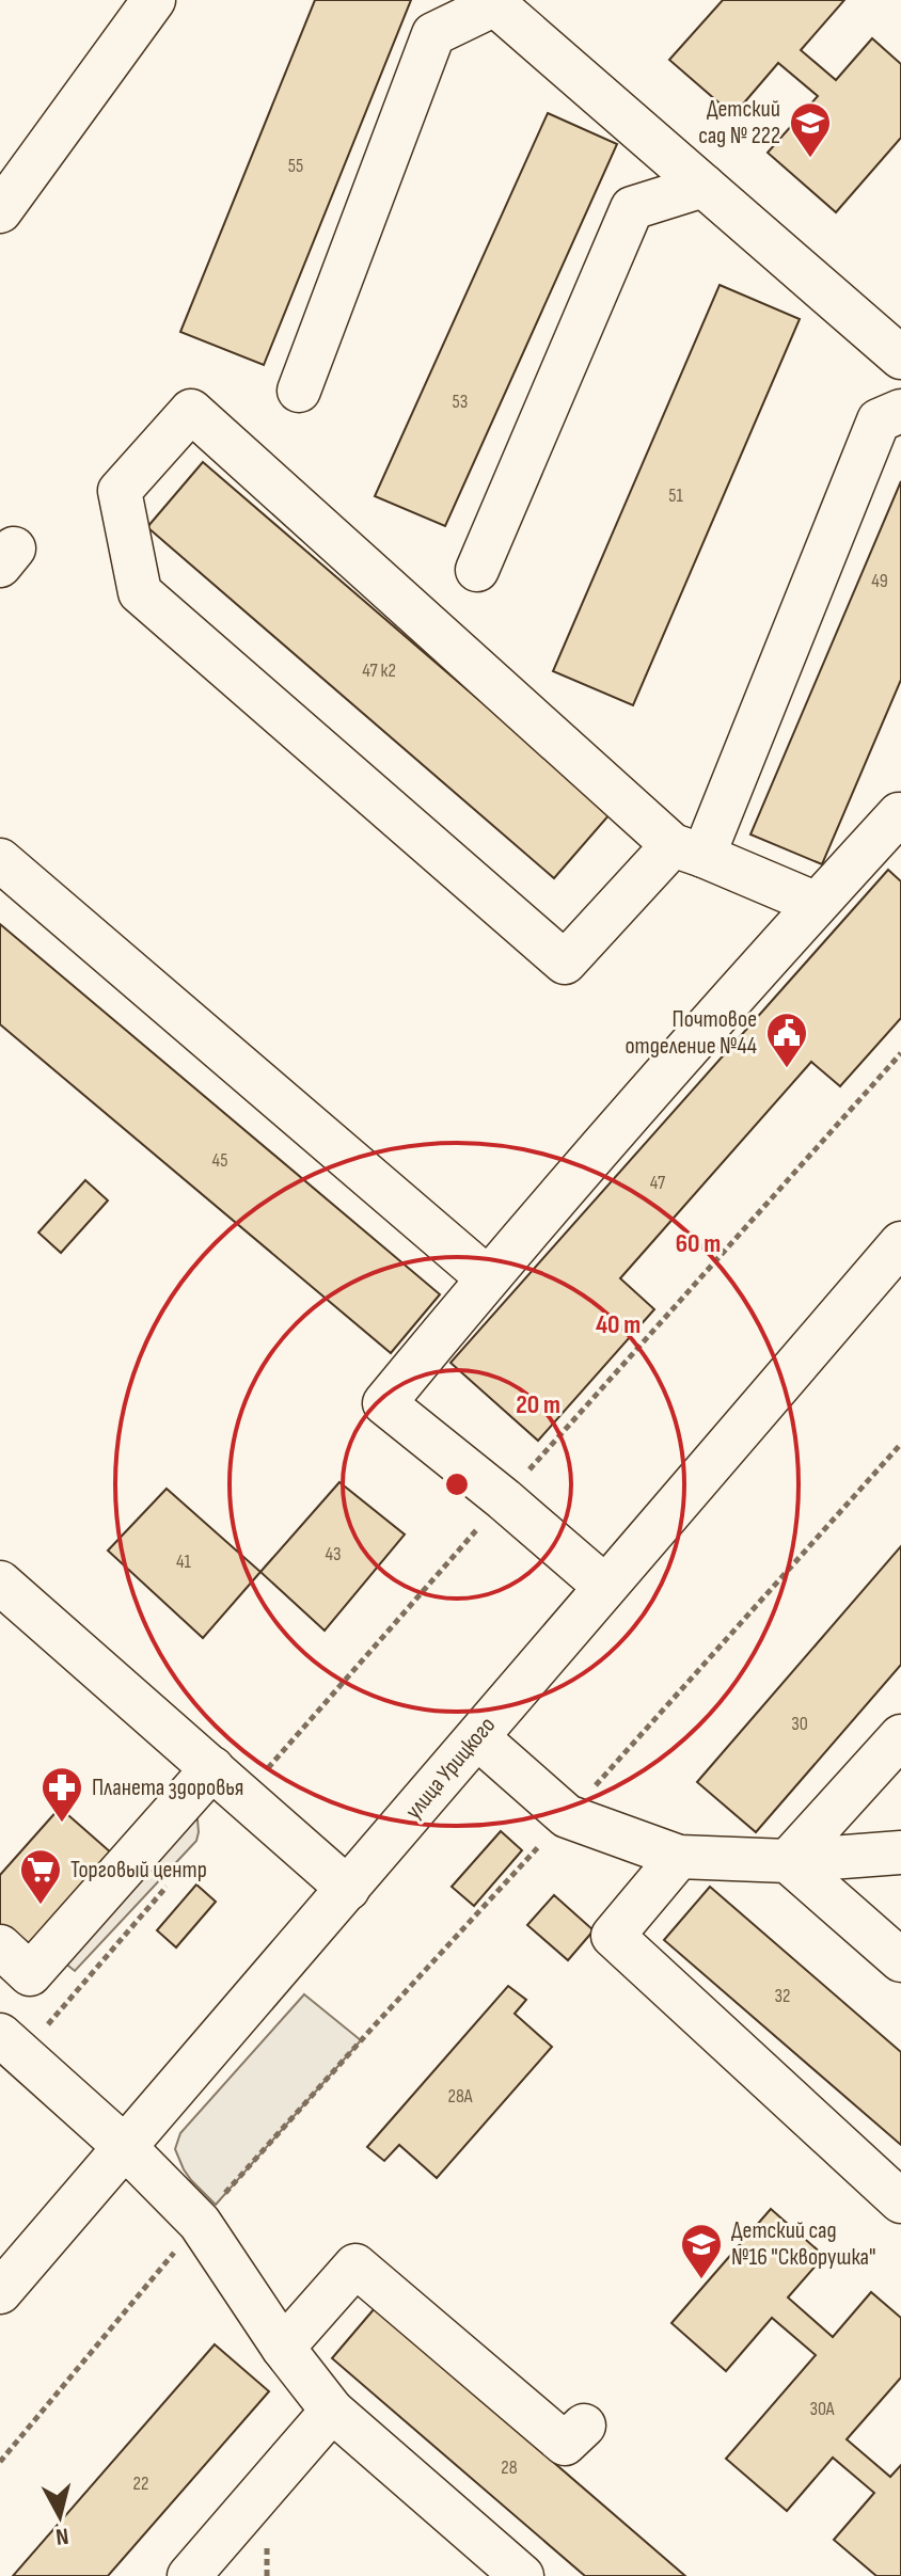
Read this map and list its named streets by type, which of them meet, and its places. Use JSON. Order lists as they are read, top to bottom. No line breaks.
{"streets":{"street":["улица Урицкого"]},"places":{"school or university":["Детский сад № 222","Детский сад №16 \"Скворушка\""],"public building":["Почтовое отделение №44"],"pharmacy":["Планета здоровья"],"supermarket":["Торговый центр"]},"house_numbers":["55","53","51","49","47 к2","45","47","43","41","30","32","28А","30А","28","22"],"north":"bottom","rings":["60 m","40 m","20 m"]}
